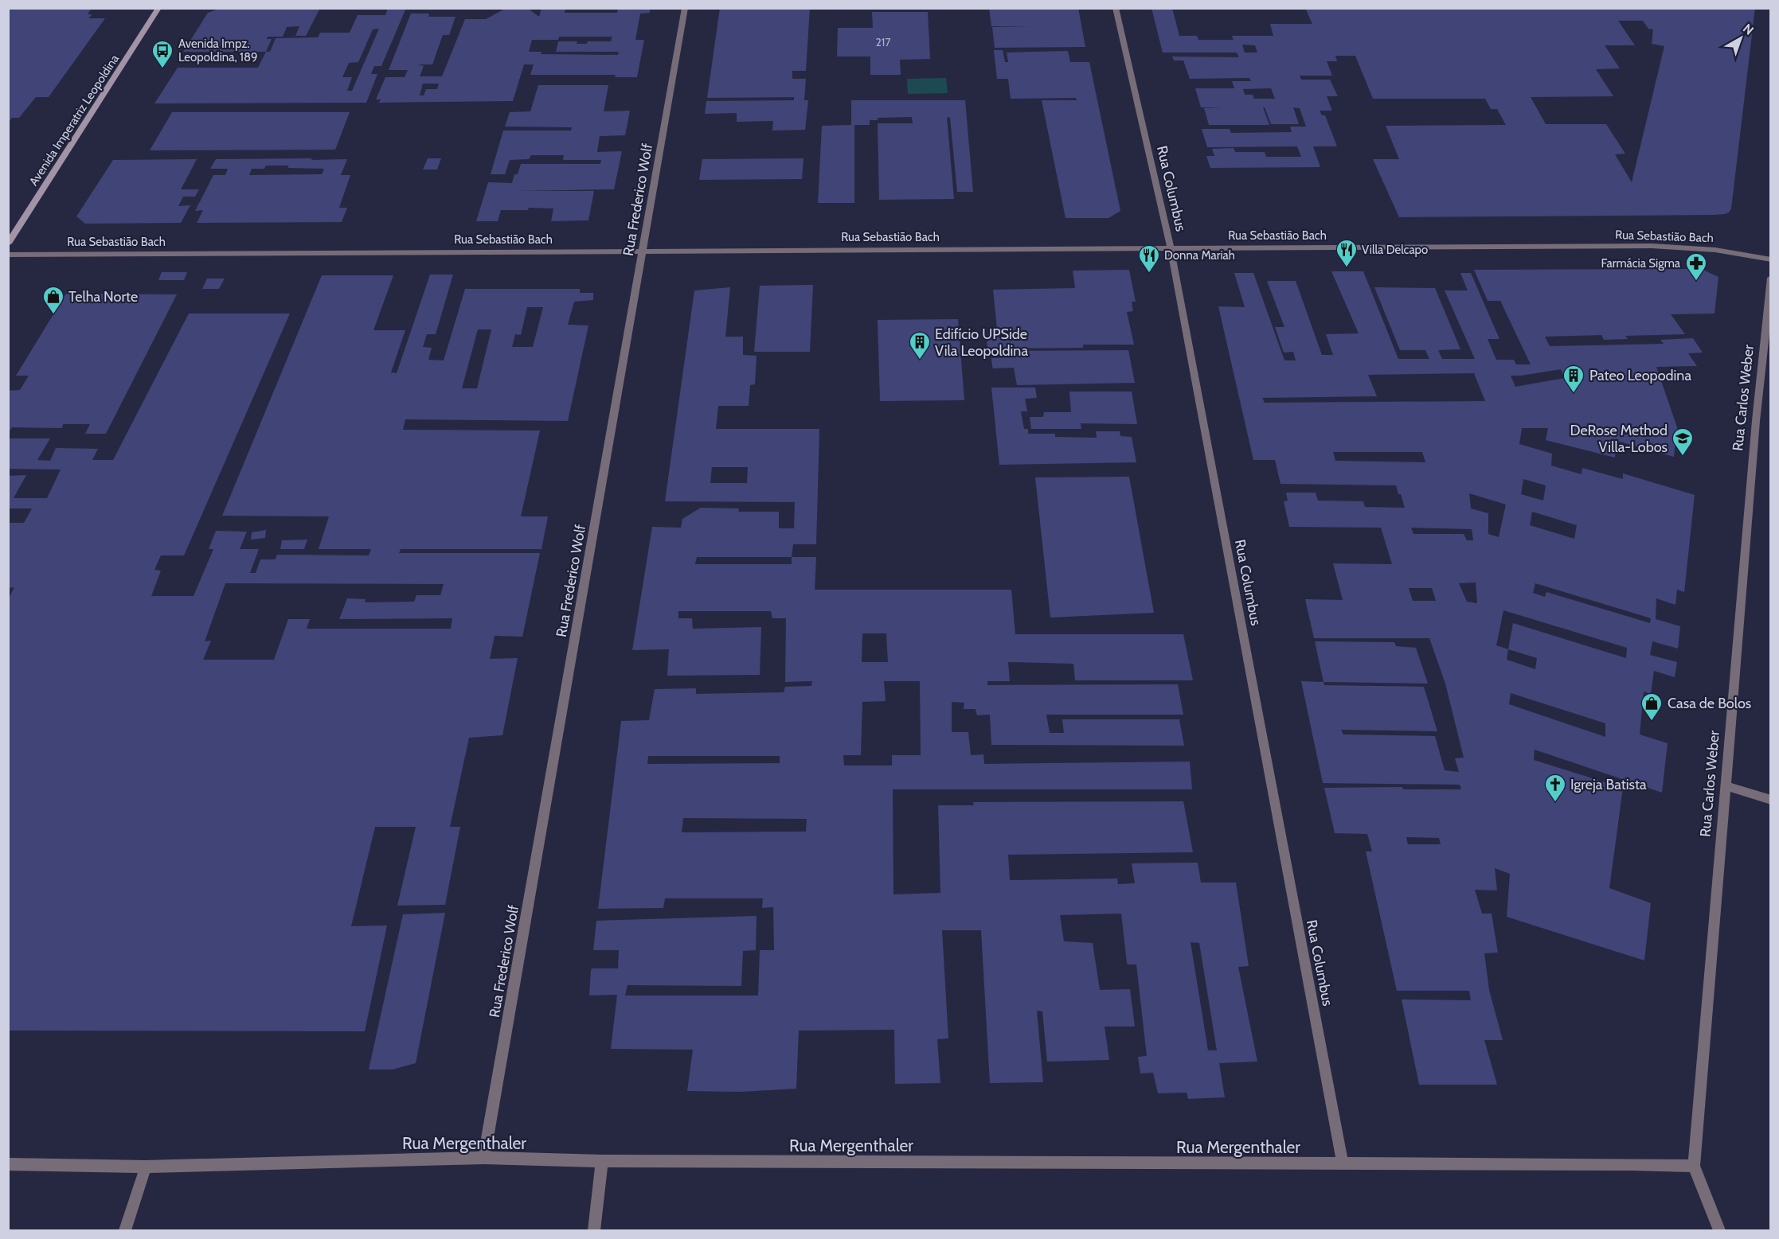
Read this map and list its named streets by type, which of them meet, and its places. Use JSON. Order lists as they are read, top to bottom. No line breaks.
{"streets":{"main road":["Avenida Imperatriz Leopoldina"],"street":["Rua Columbus","Rua Frederico Wolf","Rua Sebastião Bach","Rua Carlos Weber","Rua Mergenthaler"]},"crossings":[["Rua Columbus","Rua Sebastião Bach"],["Rua Columbus","Rua Mergenthaler"],["Rua Frederico Wolf","Rua Sebastião Bach"],["Rua Frederico Wolf","Rua Mergenthaler"],["Rua Carlos Weber","Rua Mergenthaler"]],"places":{"bus stop":["Avenida Impz. Leopoldina, 189"],"restaurant":["Villa Delcapo","Donna Mariah"],"pharmacy":["Farmácia Sigma"],"shop":["Telha Norte","Casa de Bolos"],"building":["Edifício UPSide Vila Leopoldina","Pateo Leopodina"],"school or university":["DeRose Method Villa-Lobos"],"church":["Igreja Batista"]},"house_numbers":["217"],"north":"top right"}
